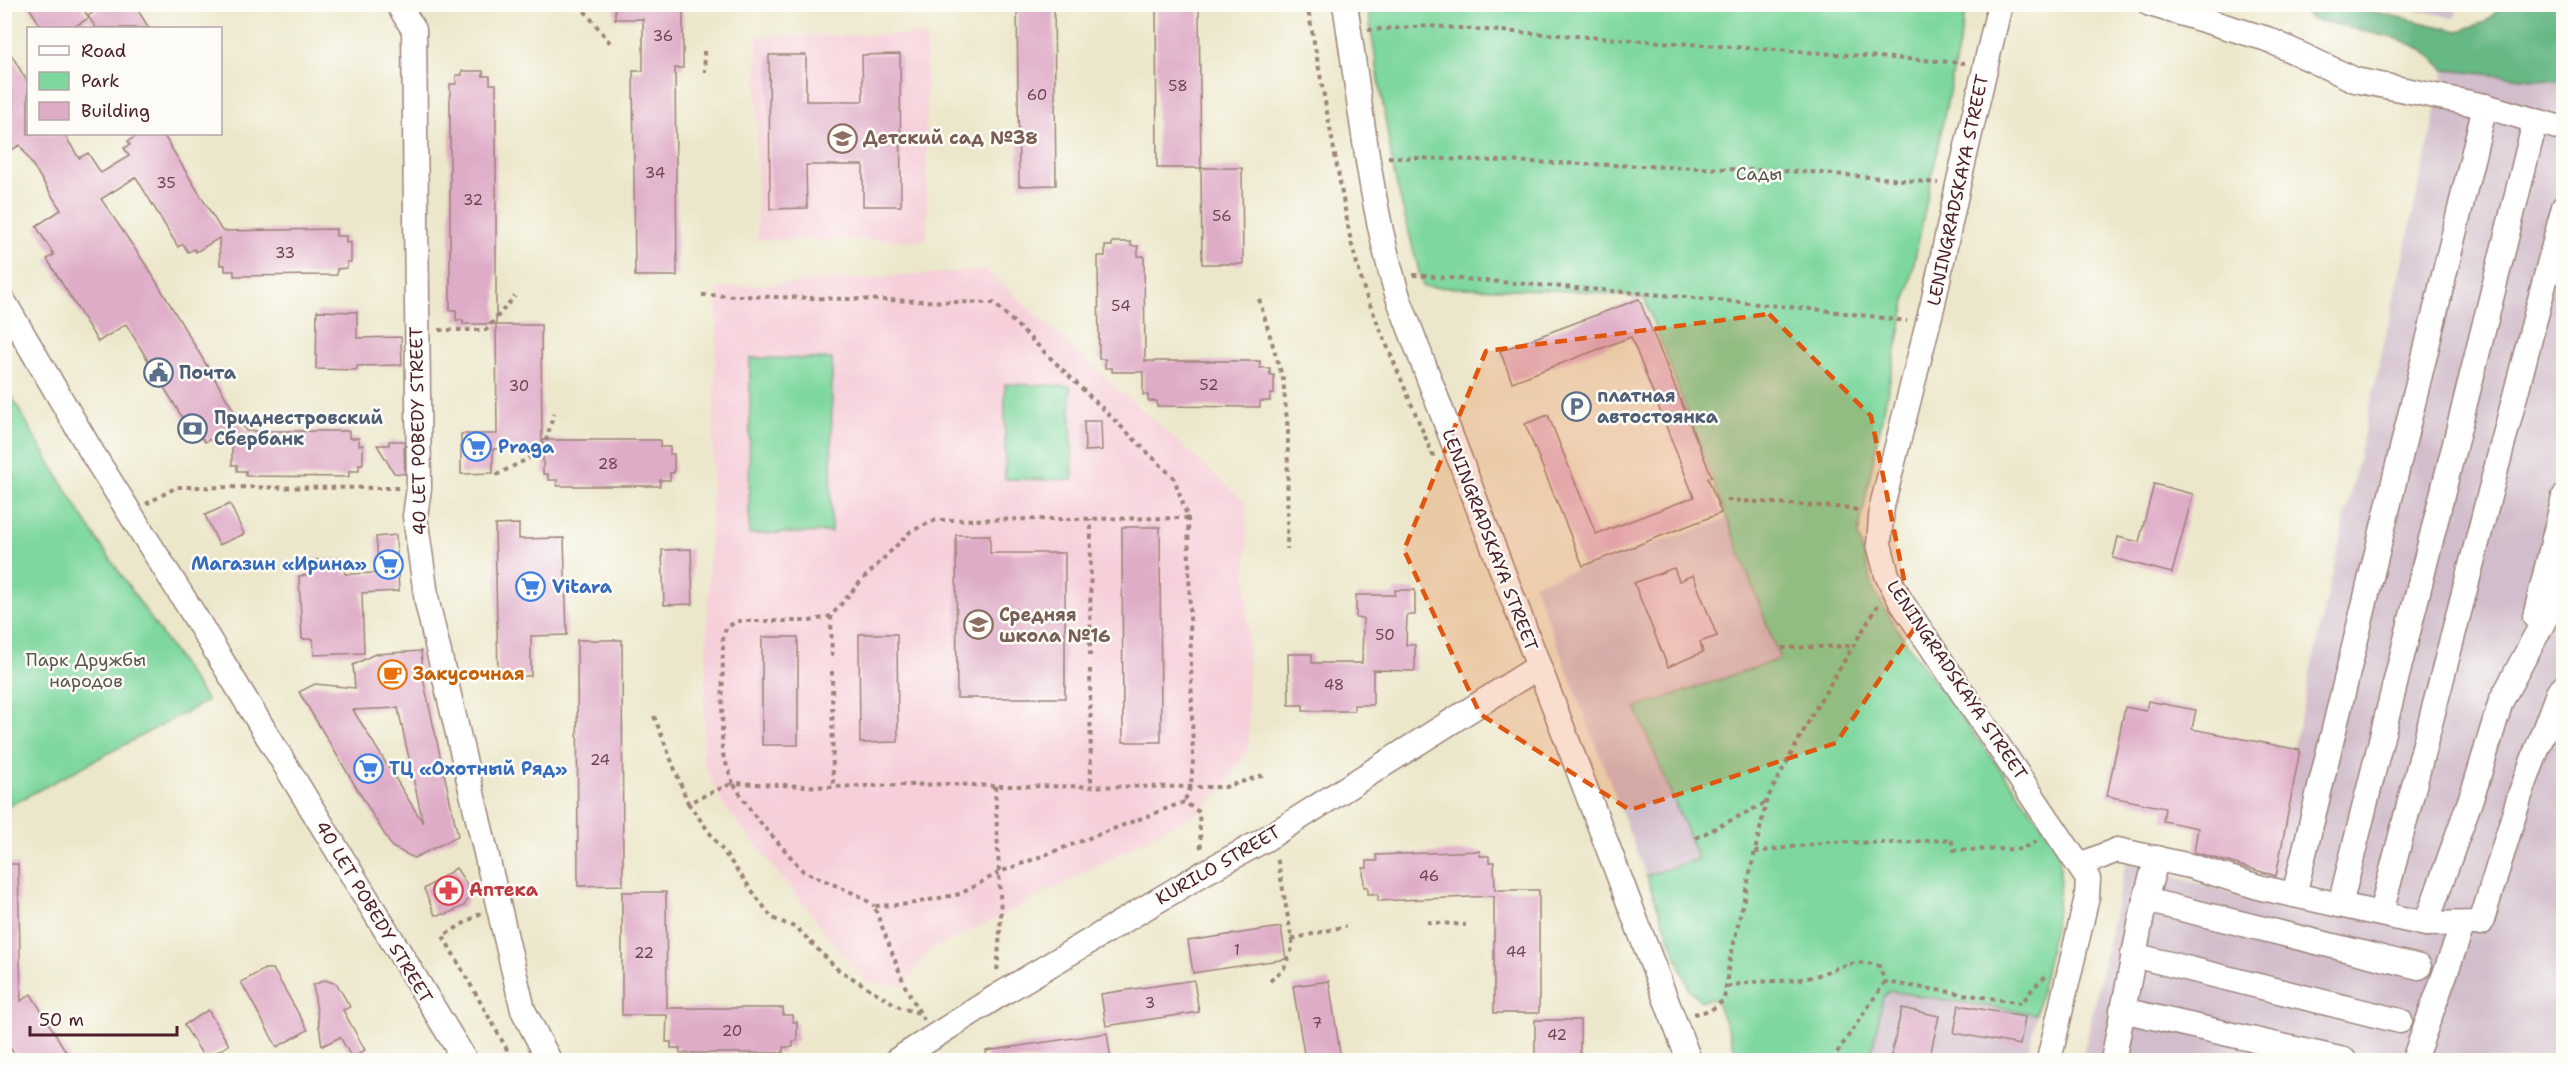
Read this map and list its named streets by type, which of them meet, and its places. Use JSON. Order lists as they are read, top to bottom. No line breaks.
{"streets":{"street":["LENINGRADSKAYA STREET","40 LET POBEDY STREET","KURILO STREET"]},"crossings":[["LENINGRADSKAYA STREET","KURILO STREET"]],"parks":["Сады","Парк Дружбы народов"],"places":{"school or university":["Детский сад №38","Средняя школа №16"],"public building":["Почта"],"parking":["платная автостоянка"],"bank":["Приднестровский Сбербанк"],"supermarket":["Praga","Магазин «Ирина»","Vitara","ТЦ «Охотный Ряд»"],"cafe":["Закусочная"],"pharmacy":["Аптека"]},"house_numbers":["36","58","60","34","35","32","56","33","54","52","30","28","50","48","24","46","1","44","22","3","7","20","42"],"legend":["Road","Park","Building"],"scale_bar":"50 m"}
